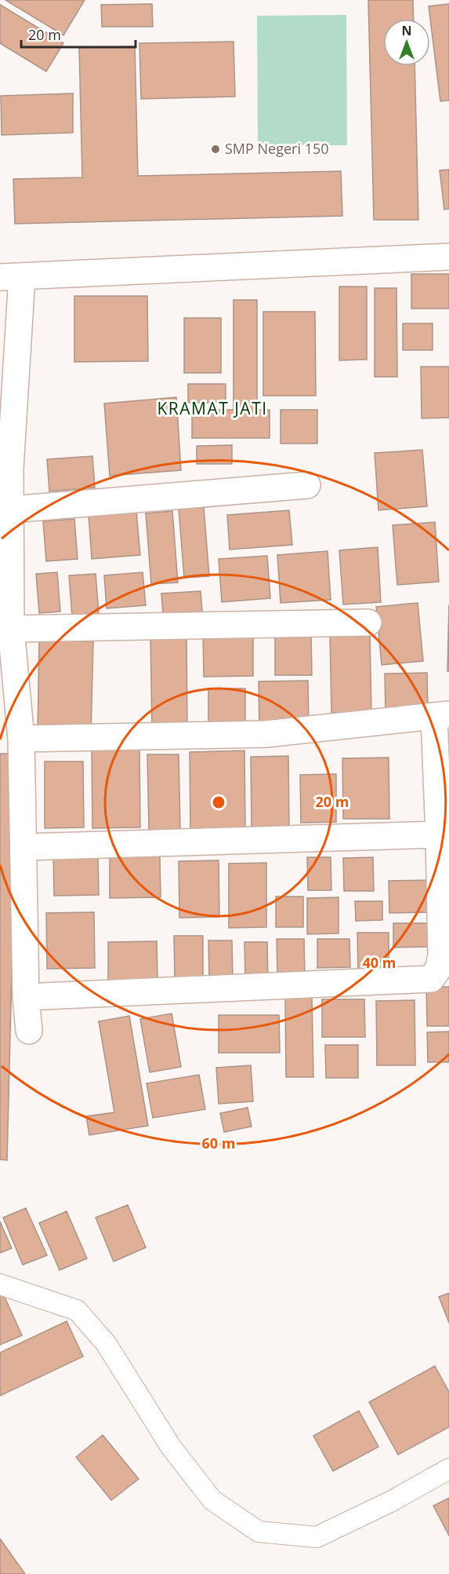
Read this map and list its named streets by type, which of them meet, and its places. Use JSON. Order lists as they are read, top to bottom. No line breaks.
{"districts":["KRAMAT JATI"],"places":["SMP Negeri 150"],"scale_bar":"20 m","north":"top","rings":["20 m","40 m","60 m"]}
